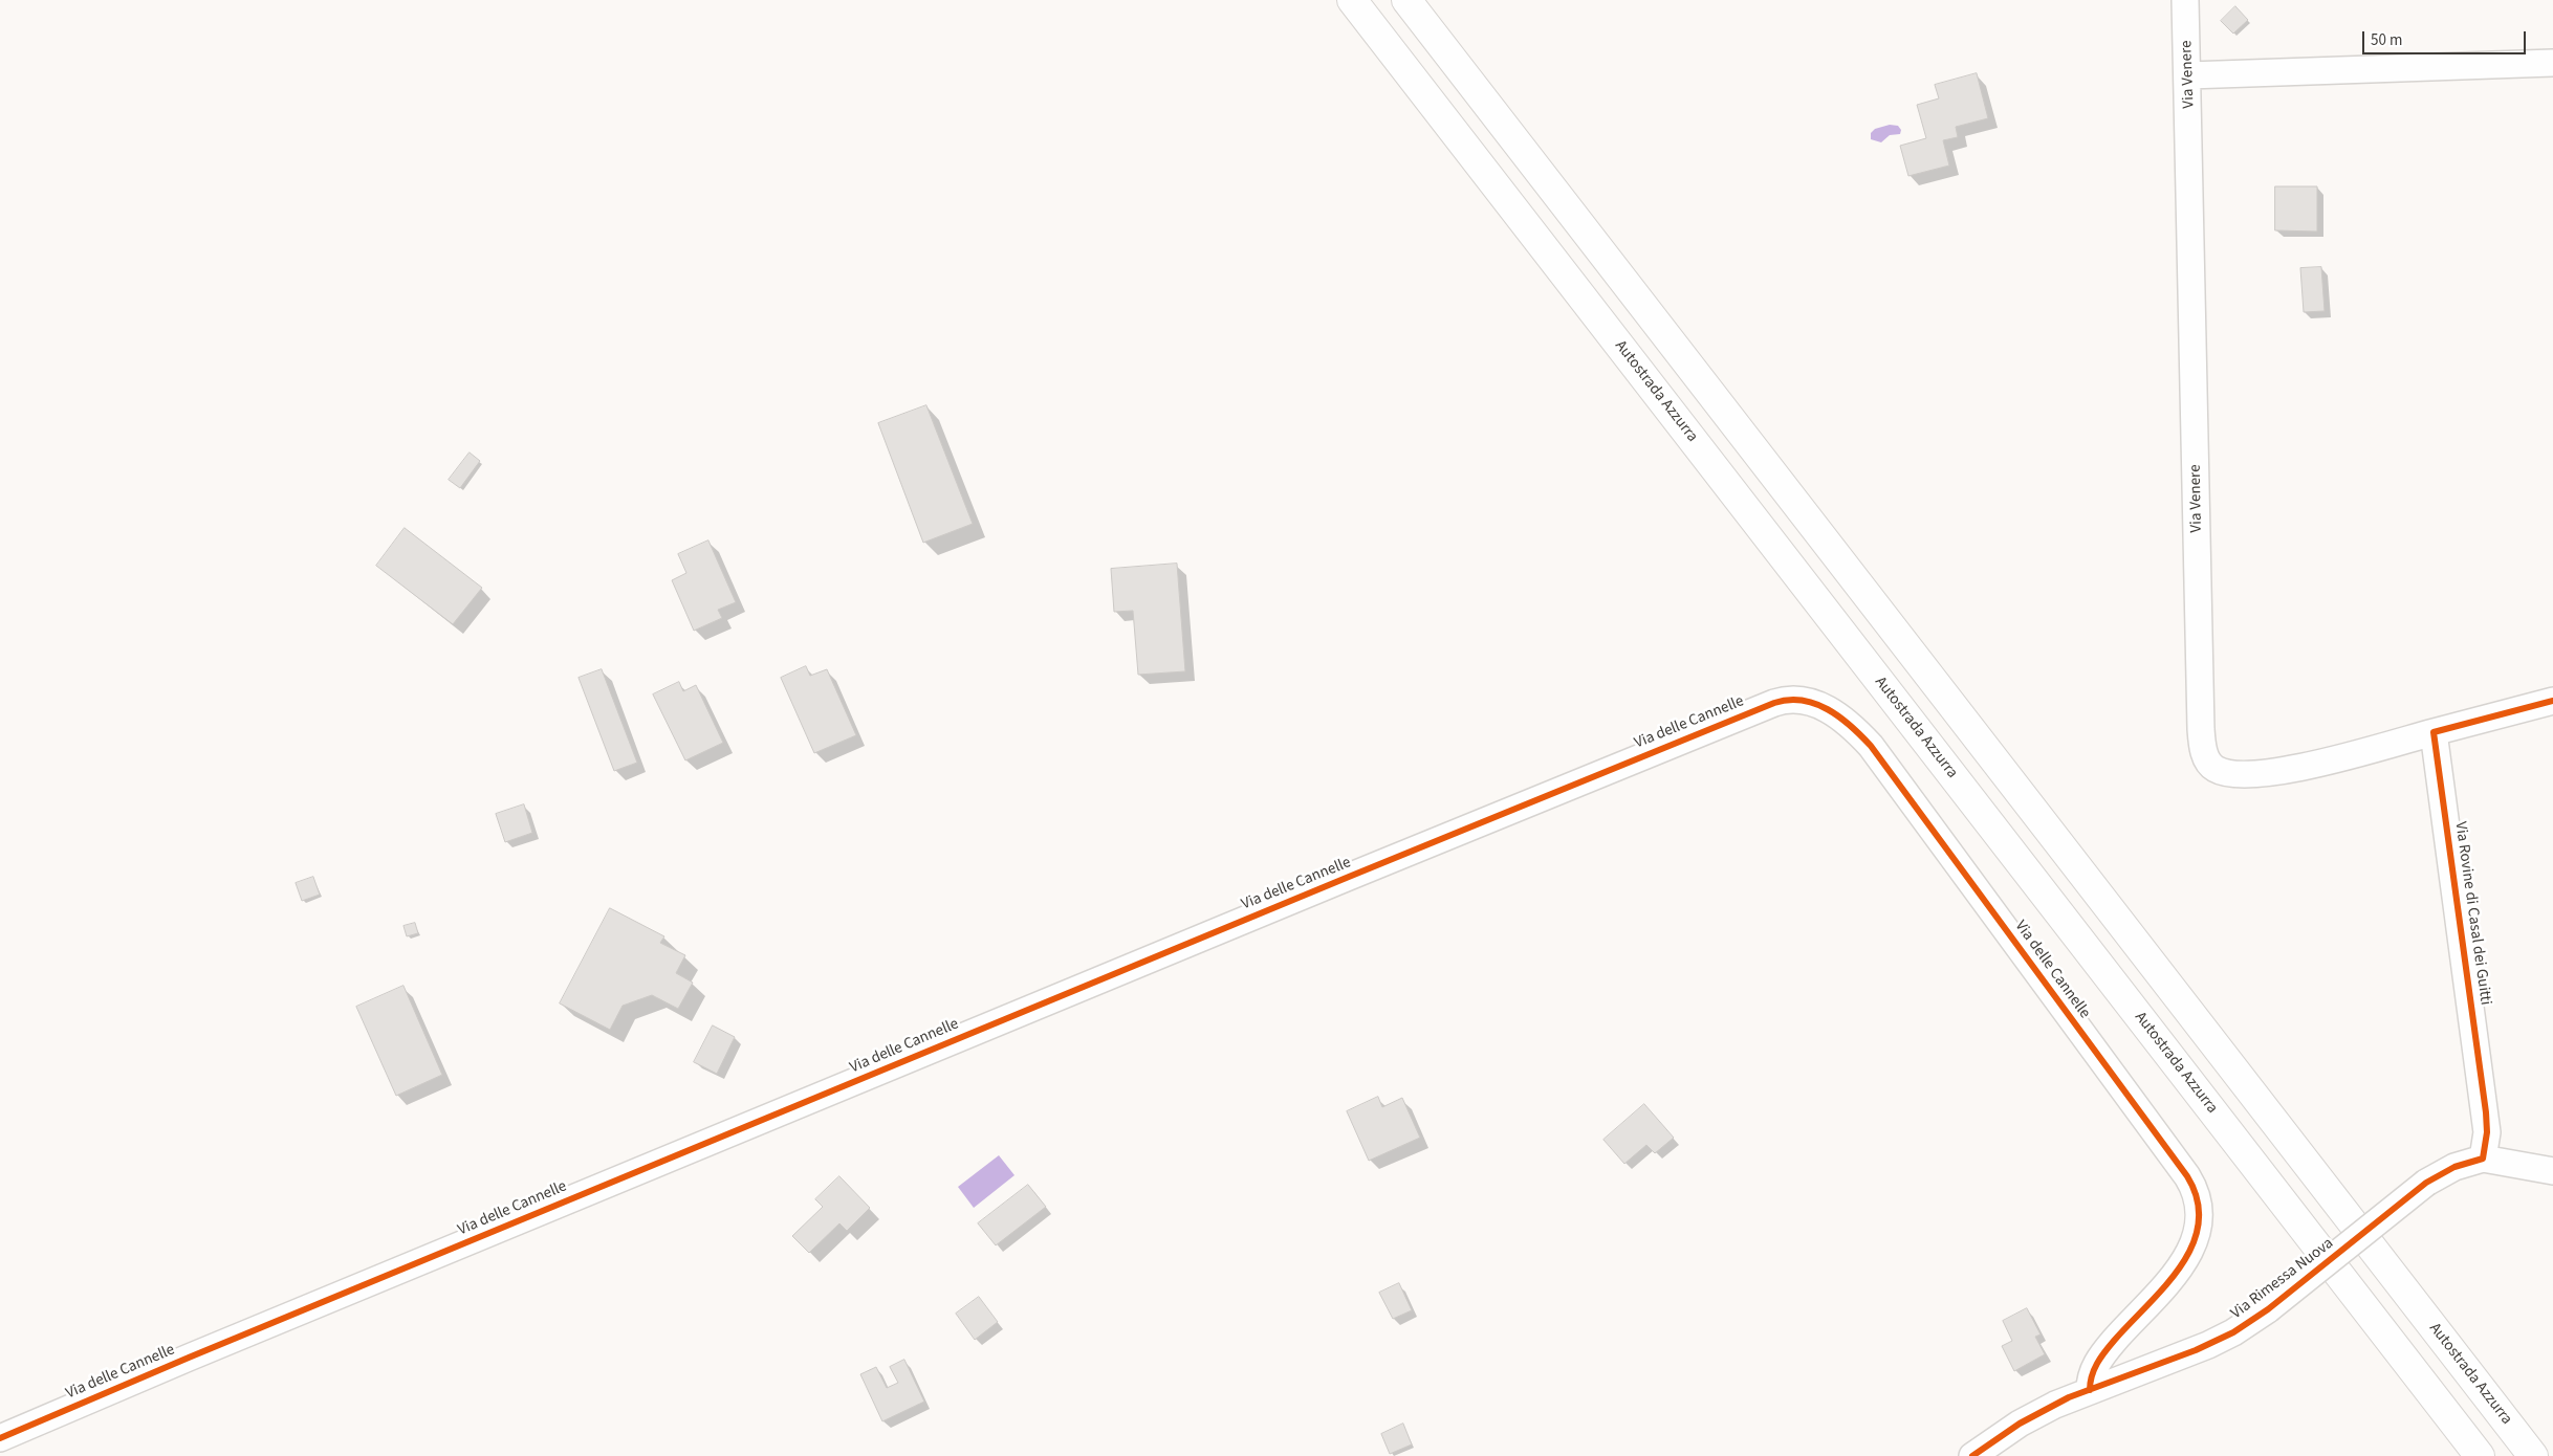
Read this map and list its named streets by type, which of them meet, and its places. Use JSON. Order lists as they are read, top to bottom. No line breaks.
{"streets":{"highway":["Autostrada Azzurra"],"street":["Via Venere","Via delle Cannelle","Via Rovine di Casal dei Guitti","Via Rimessa Nuova"]},"crossings":[["Via Venere","Via Rovine di Casal dei Guitti"],["Via delle Cannelle","Via Rimessa Nuova"],["Via Rovine di Casal dei Guitti","Via Rimessa Nuova"]],"scale_bar":"50 m"}
